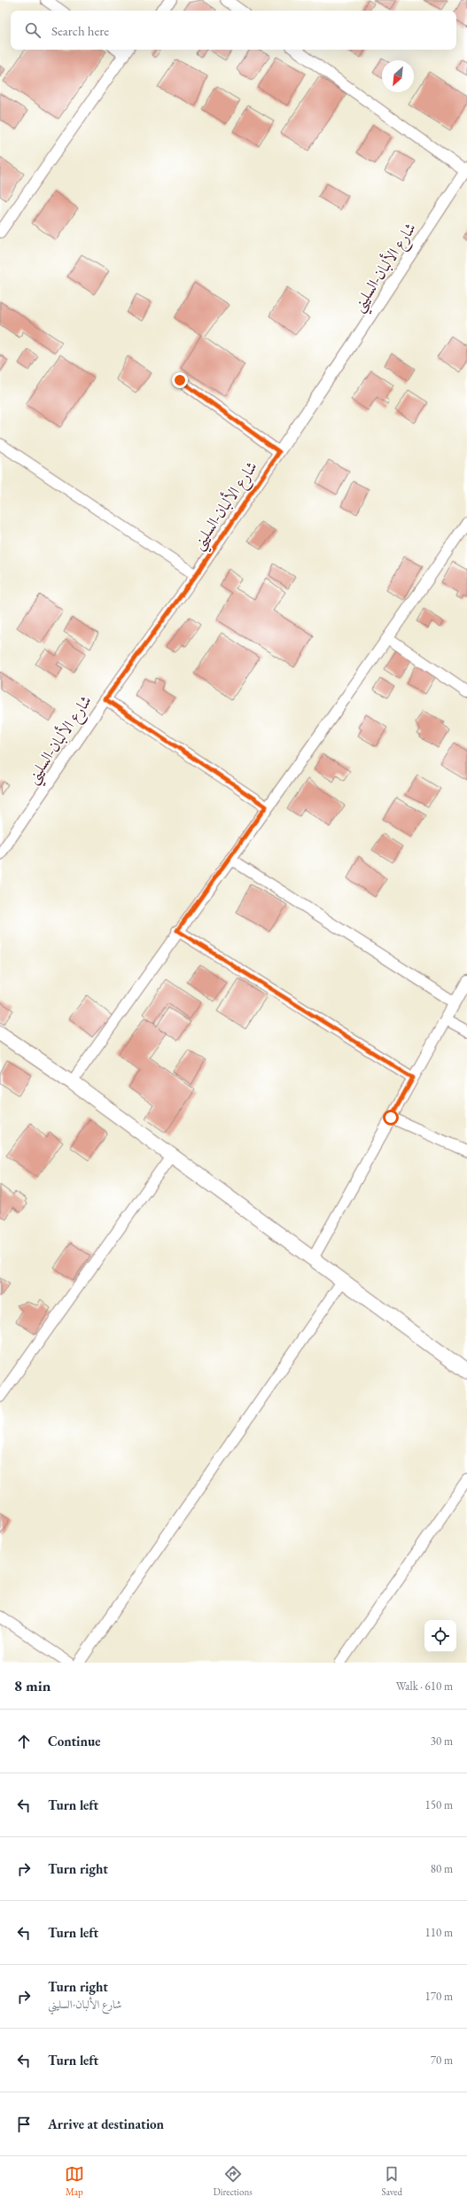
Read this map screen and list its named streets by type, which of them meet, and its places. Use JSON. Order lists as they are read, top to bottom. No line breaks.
{"streets":{"street":["شارع الألبان-السليني"]},"north":"bottom left","page":{"search":"Search here","heading":["8 min","Walk · 610 m"],"list":[["Continue","30 m"],["Turn left","150 m"],["Turn right","80 m"],["Turn left","110 m"],["Turn right","شارع الألبان-السليني","170 m"],["Turn left","70 m"],"Arrive at destination"],"nav":["Map","Directions","Saved"]}}
